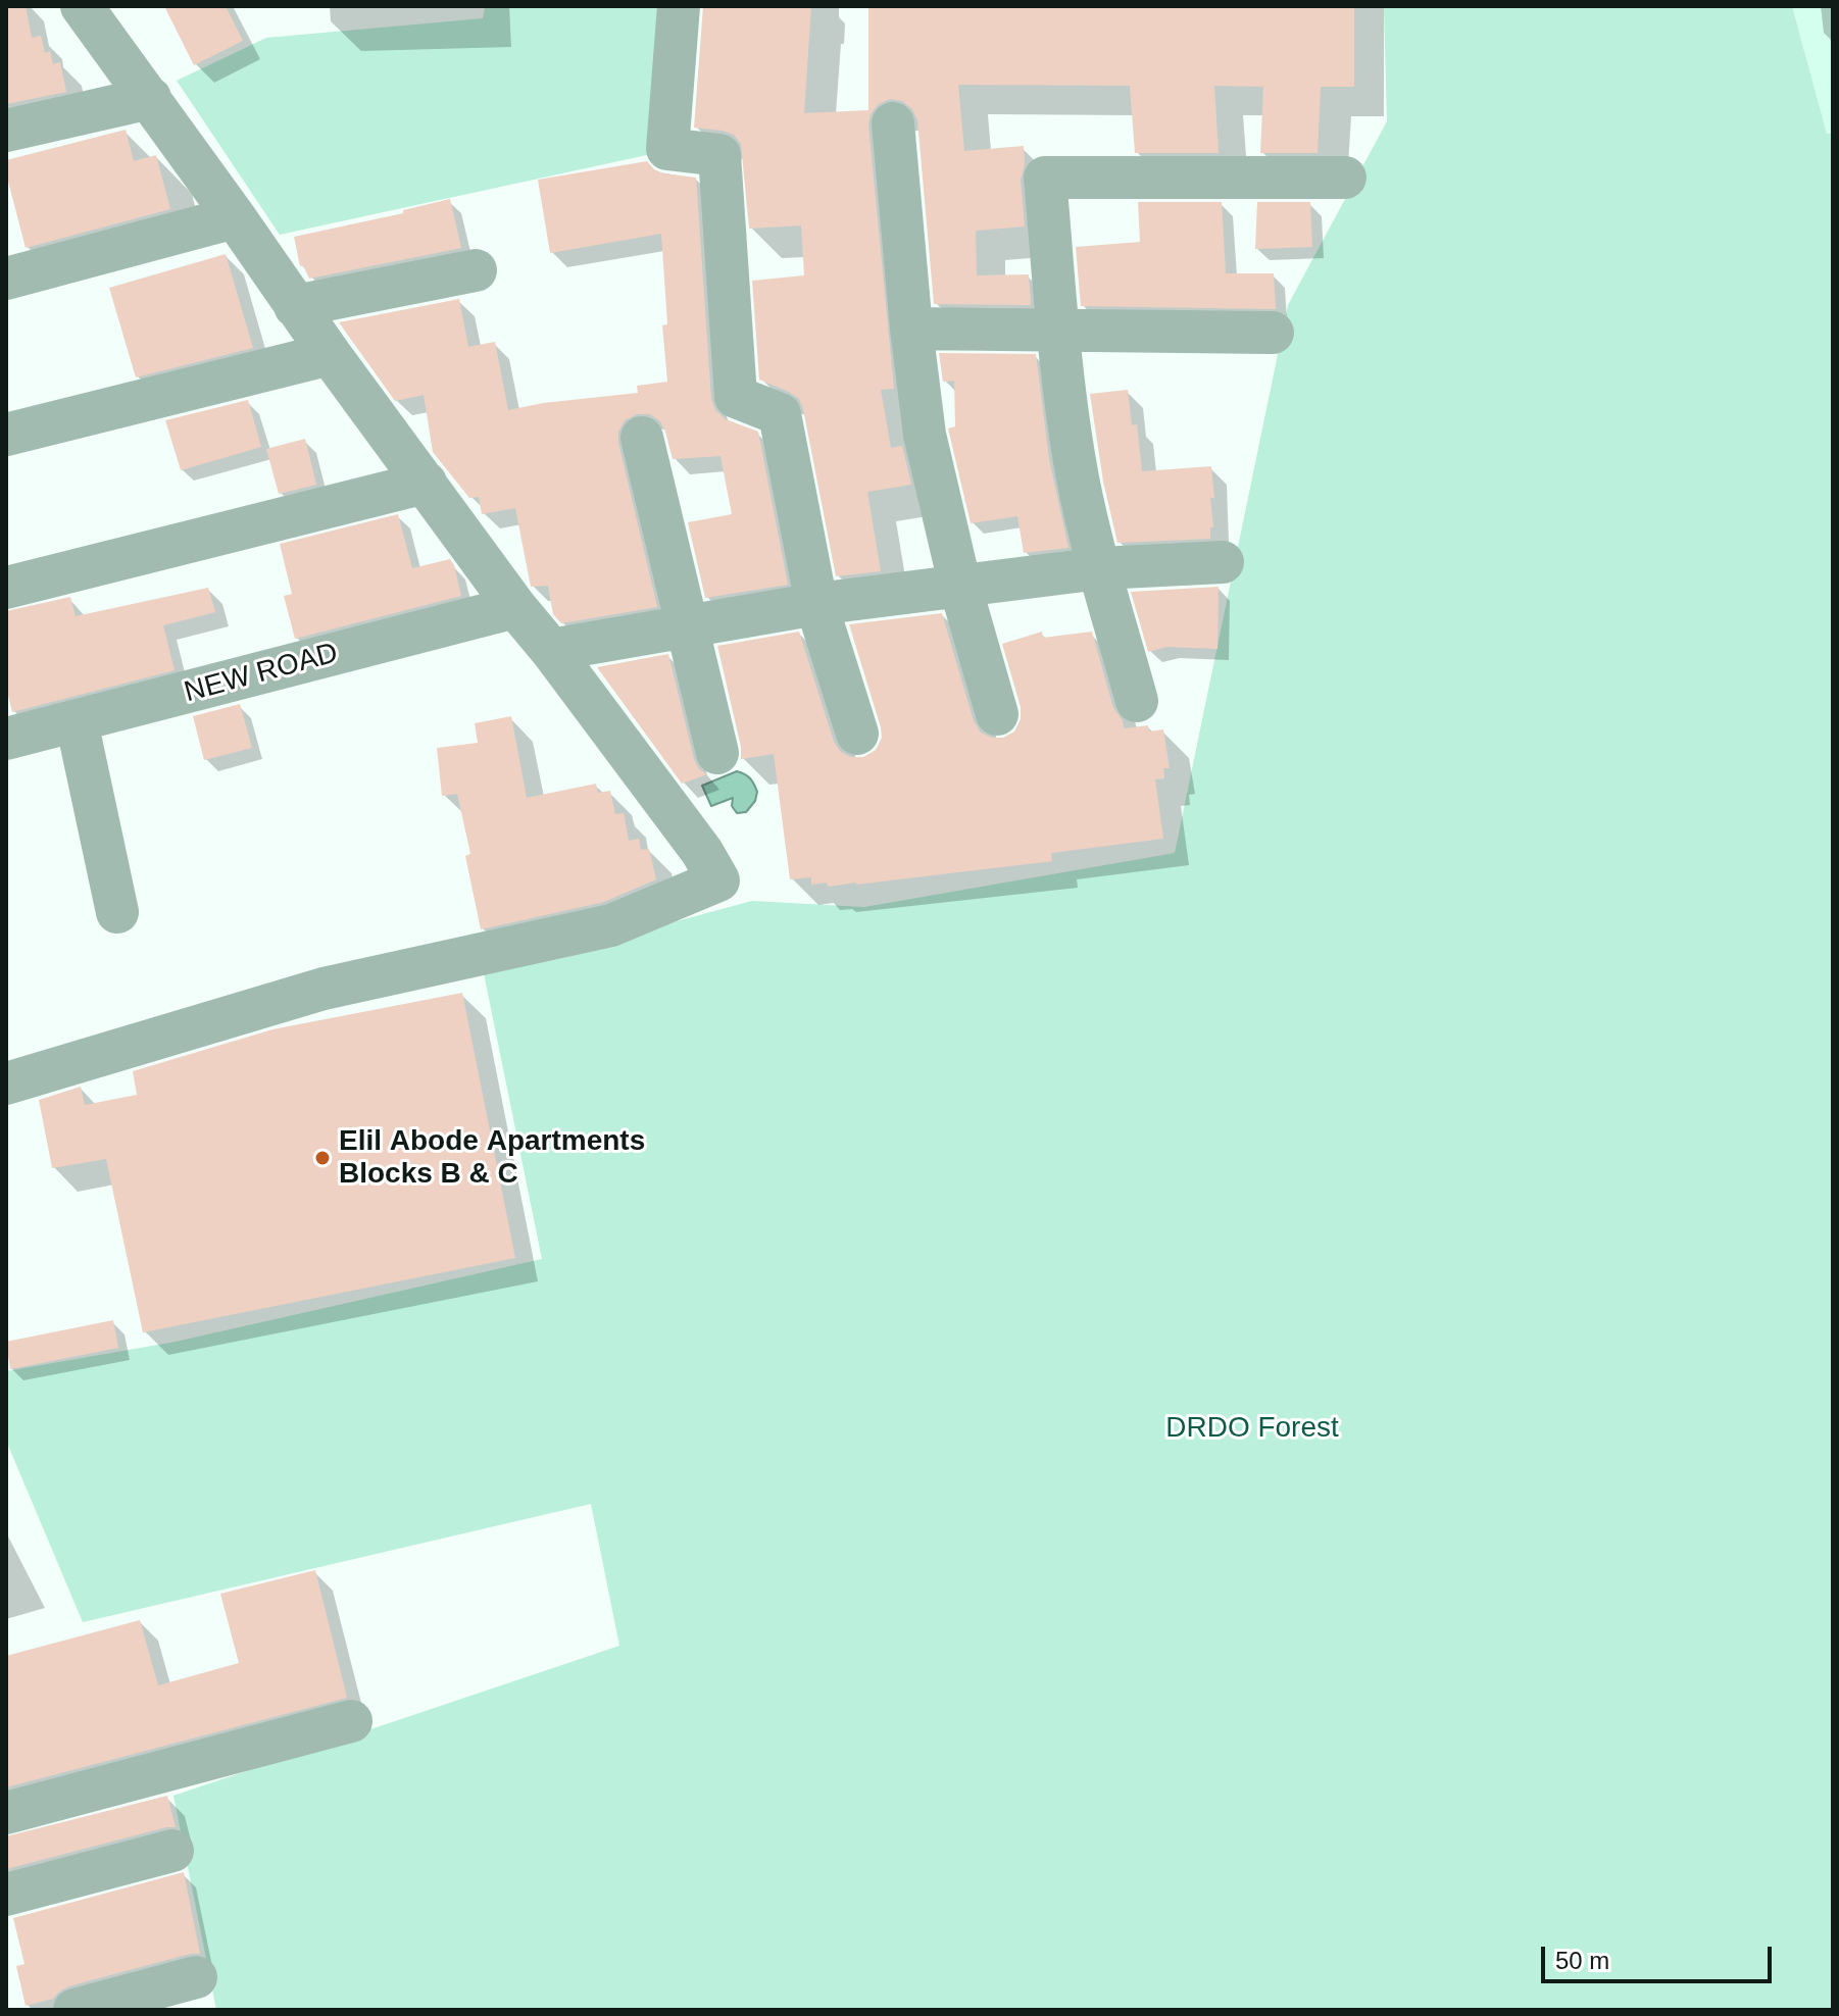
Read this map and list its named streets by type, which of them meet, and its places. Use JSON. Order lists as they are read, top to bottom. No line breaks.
{"streets":{"street":["NEW ROAD"]},"parks":["DRDO Forest"],"places":["Elil Abode Apartments Blocks B & C"],"scale_bar":"50 m"}
